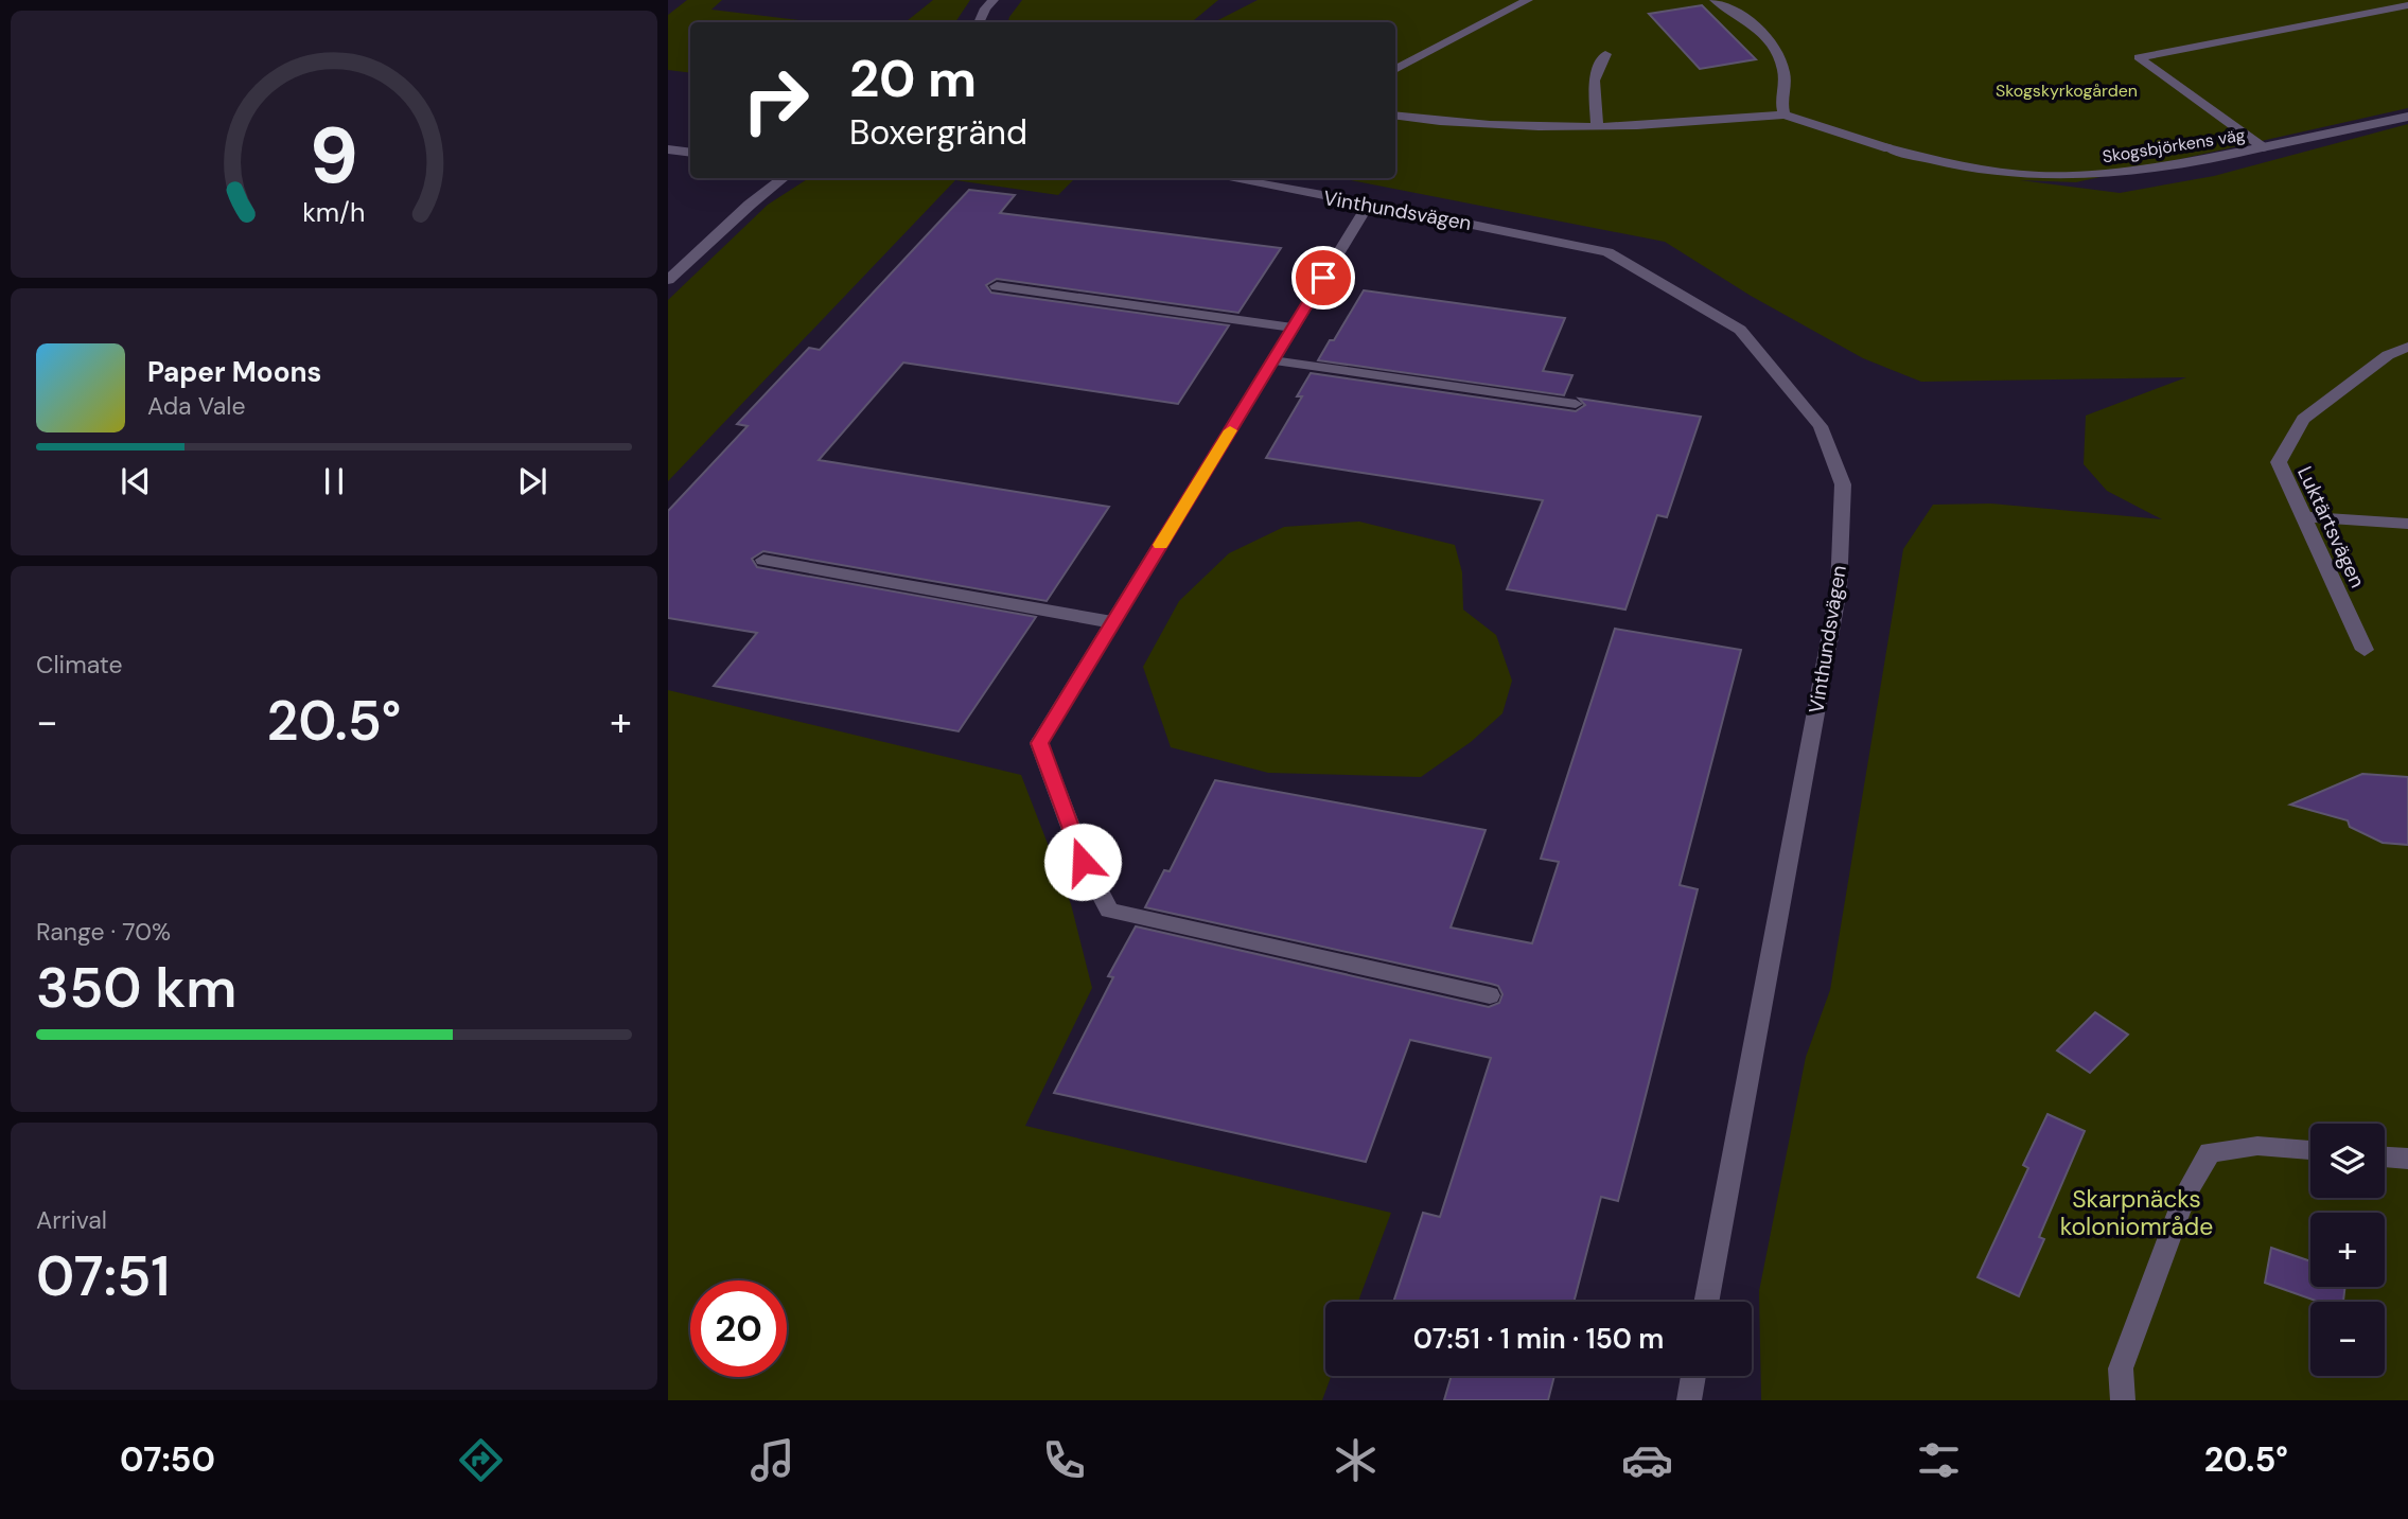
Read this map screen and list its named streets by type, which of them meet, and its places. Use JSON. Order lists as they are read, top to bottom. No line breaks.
{"streets":{"street":["Skogsbjörkens väg","Vinthundsvägen","Luktärtsvägen"]},"parks":["Skogskyrkogården","Skarpnäcks koloniområde"],"page":{"turn":["20 m","Boxergränd"],"song":["Paper Moons","Ada Vale"],"tile":["Climate",["Range · 70%","350 km"],["Arrival","07:51"]],"heat":["−","20.5°","+"],"map_buttons":["+","−"],"limit":"20","trip":"07:51 · 1 min · 150 m","tabs":["07:50","20.5°"],"gauge":["9","km/h"]}}
